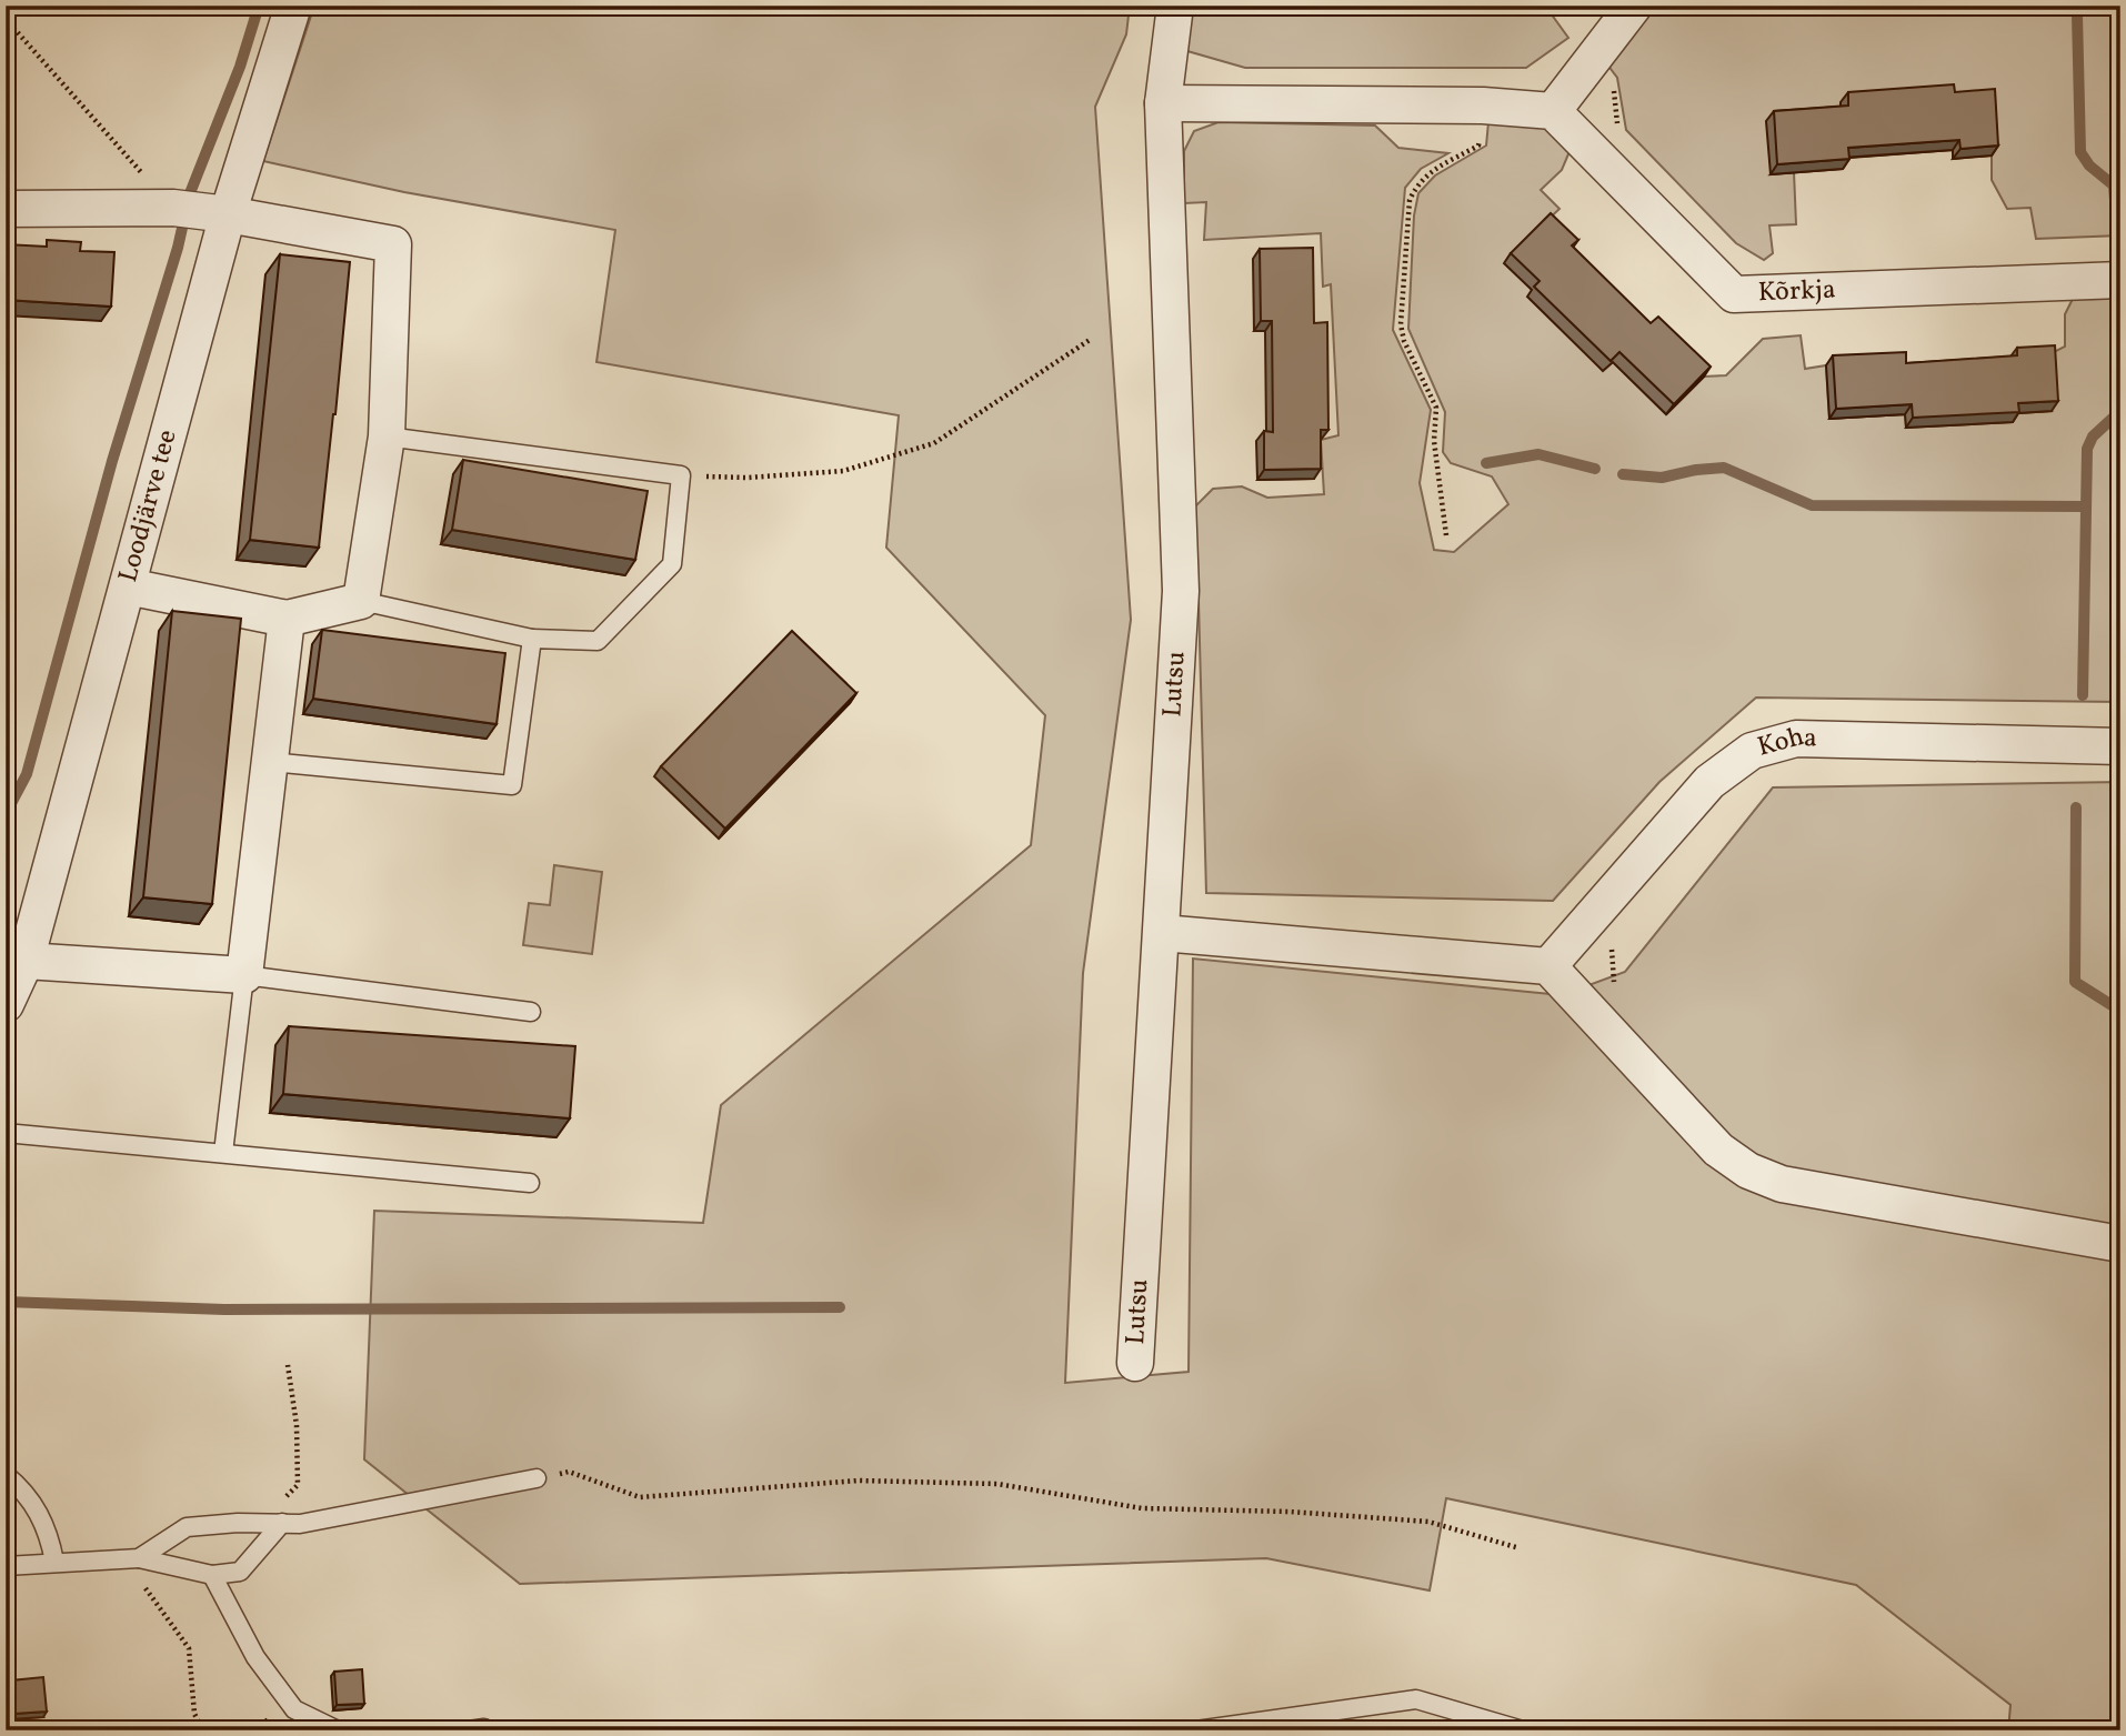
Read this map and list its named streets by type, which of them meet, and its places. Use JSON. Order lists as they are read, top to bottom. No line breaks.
{"streets":{"street":["Kõrkja","Loodjärve tee","Lutsu","Koha"]}}
